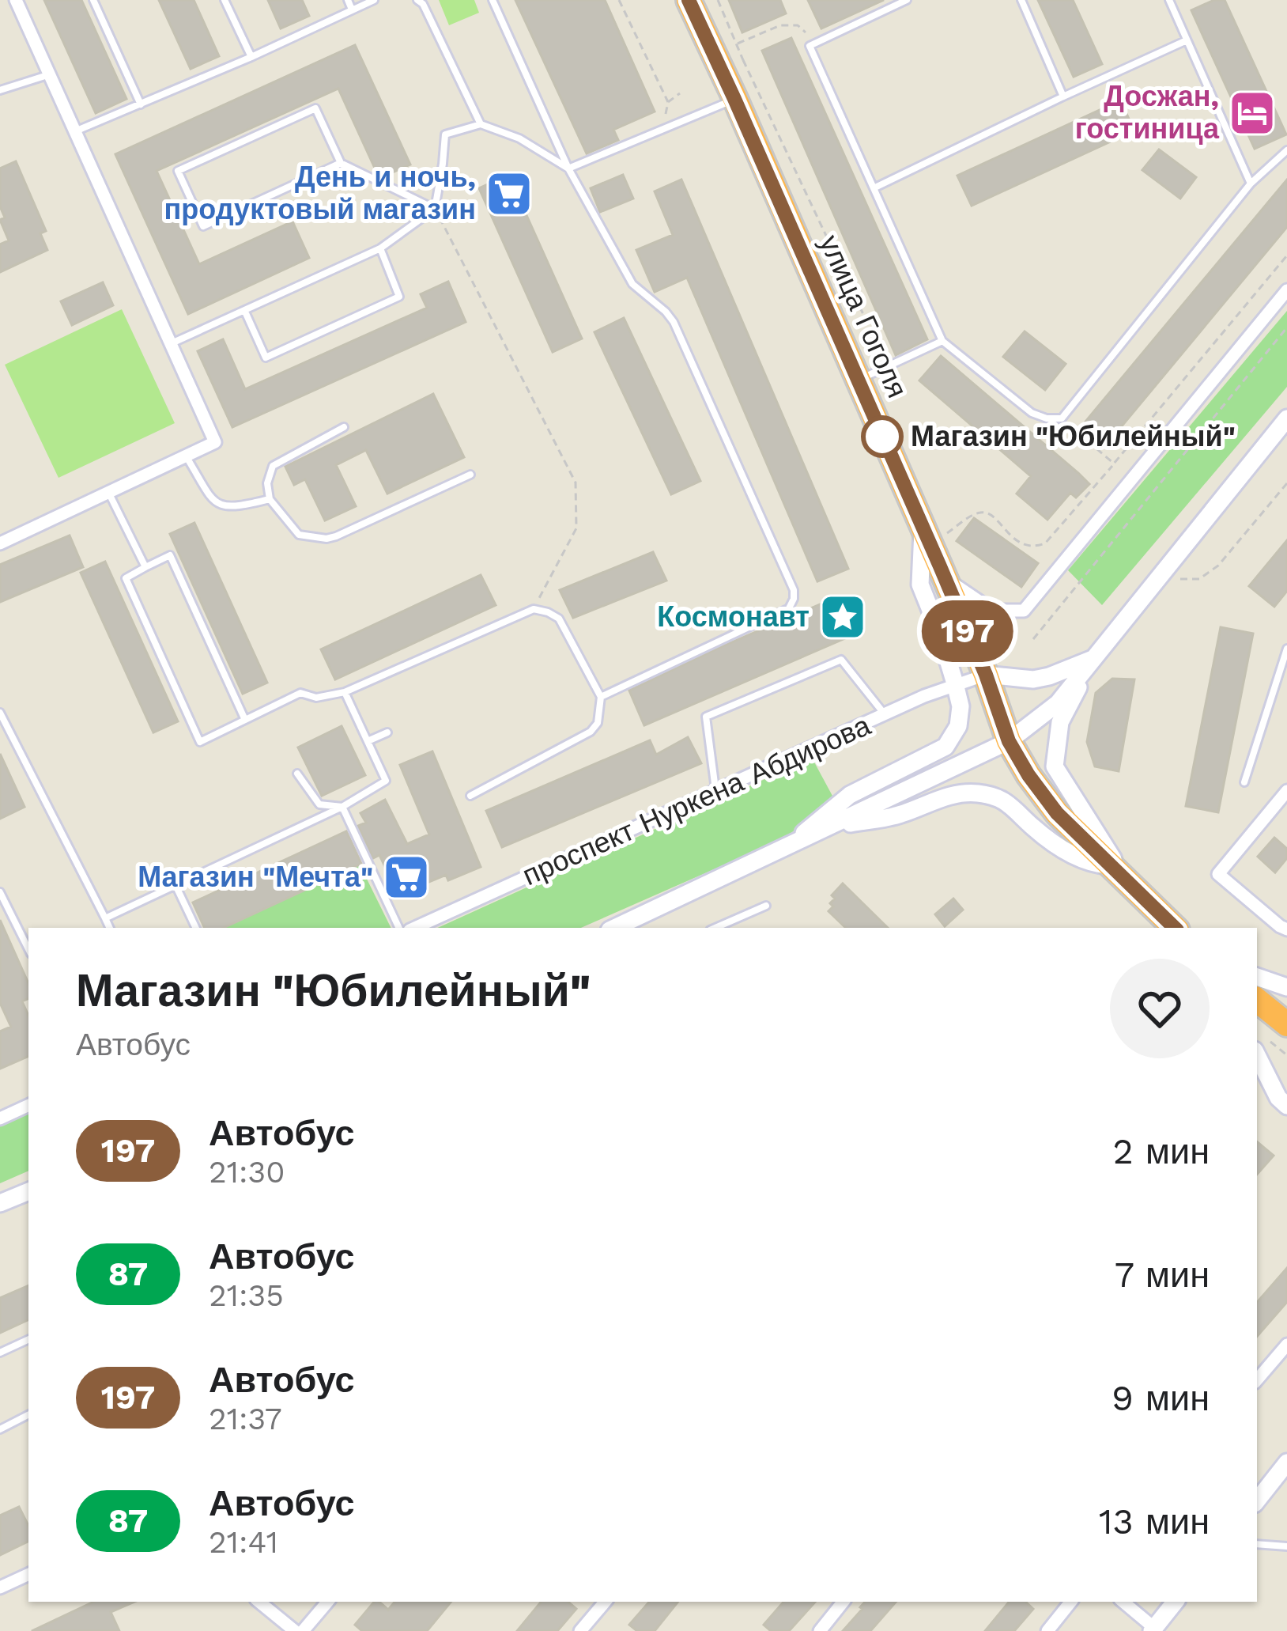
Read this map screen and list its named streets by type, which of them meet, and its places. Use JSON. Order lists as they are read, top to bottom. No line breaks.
{"streets":{"highway":["улица Гоголя"],"street":["проспект Нуркена Абдирова"]},"crossings":[["улица Гоголя","проспект Нуркена Абдирова"]],"places":{"hotel":["Досжан, гостиница"],"supermarket":["День и ночь, продуктовый магазин","Магазин \"Мечта\""],"other":["Магазин \"Юбилейный\""],"place":["Космонавт"]},"lines":["bus line 197"],"page":{"on_map":"197","heading":["Магазин \"Юбилейный\"","Автобус"],"list":[{"mark":"197","name":"Автобус","note":"21:30","value":"2 мин"},{"mark":"87","name":"Автобус","note":"21:35","value":"7 мин"},{"mark":"197","name":"Автобус","note":"21:37","value":"9 мин"},{"mark":"87","name":"Автобус","note":"21:41","value":"13 мин"}]}}
